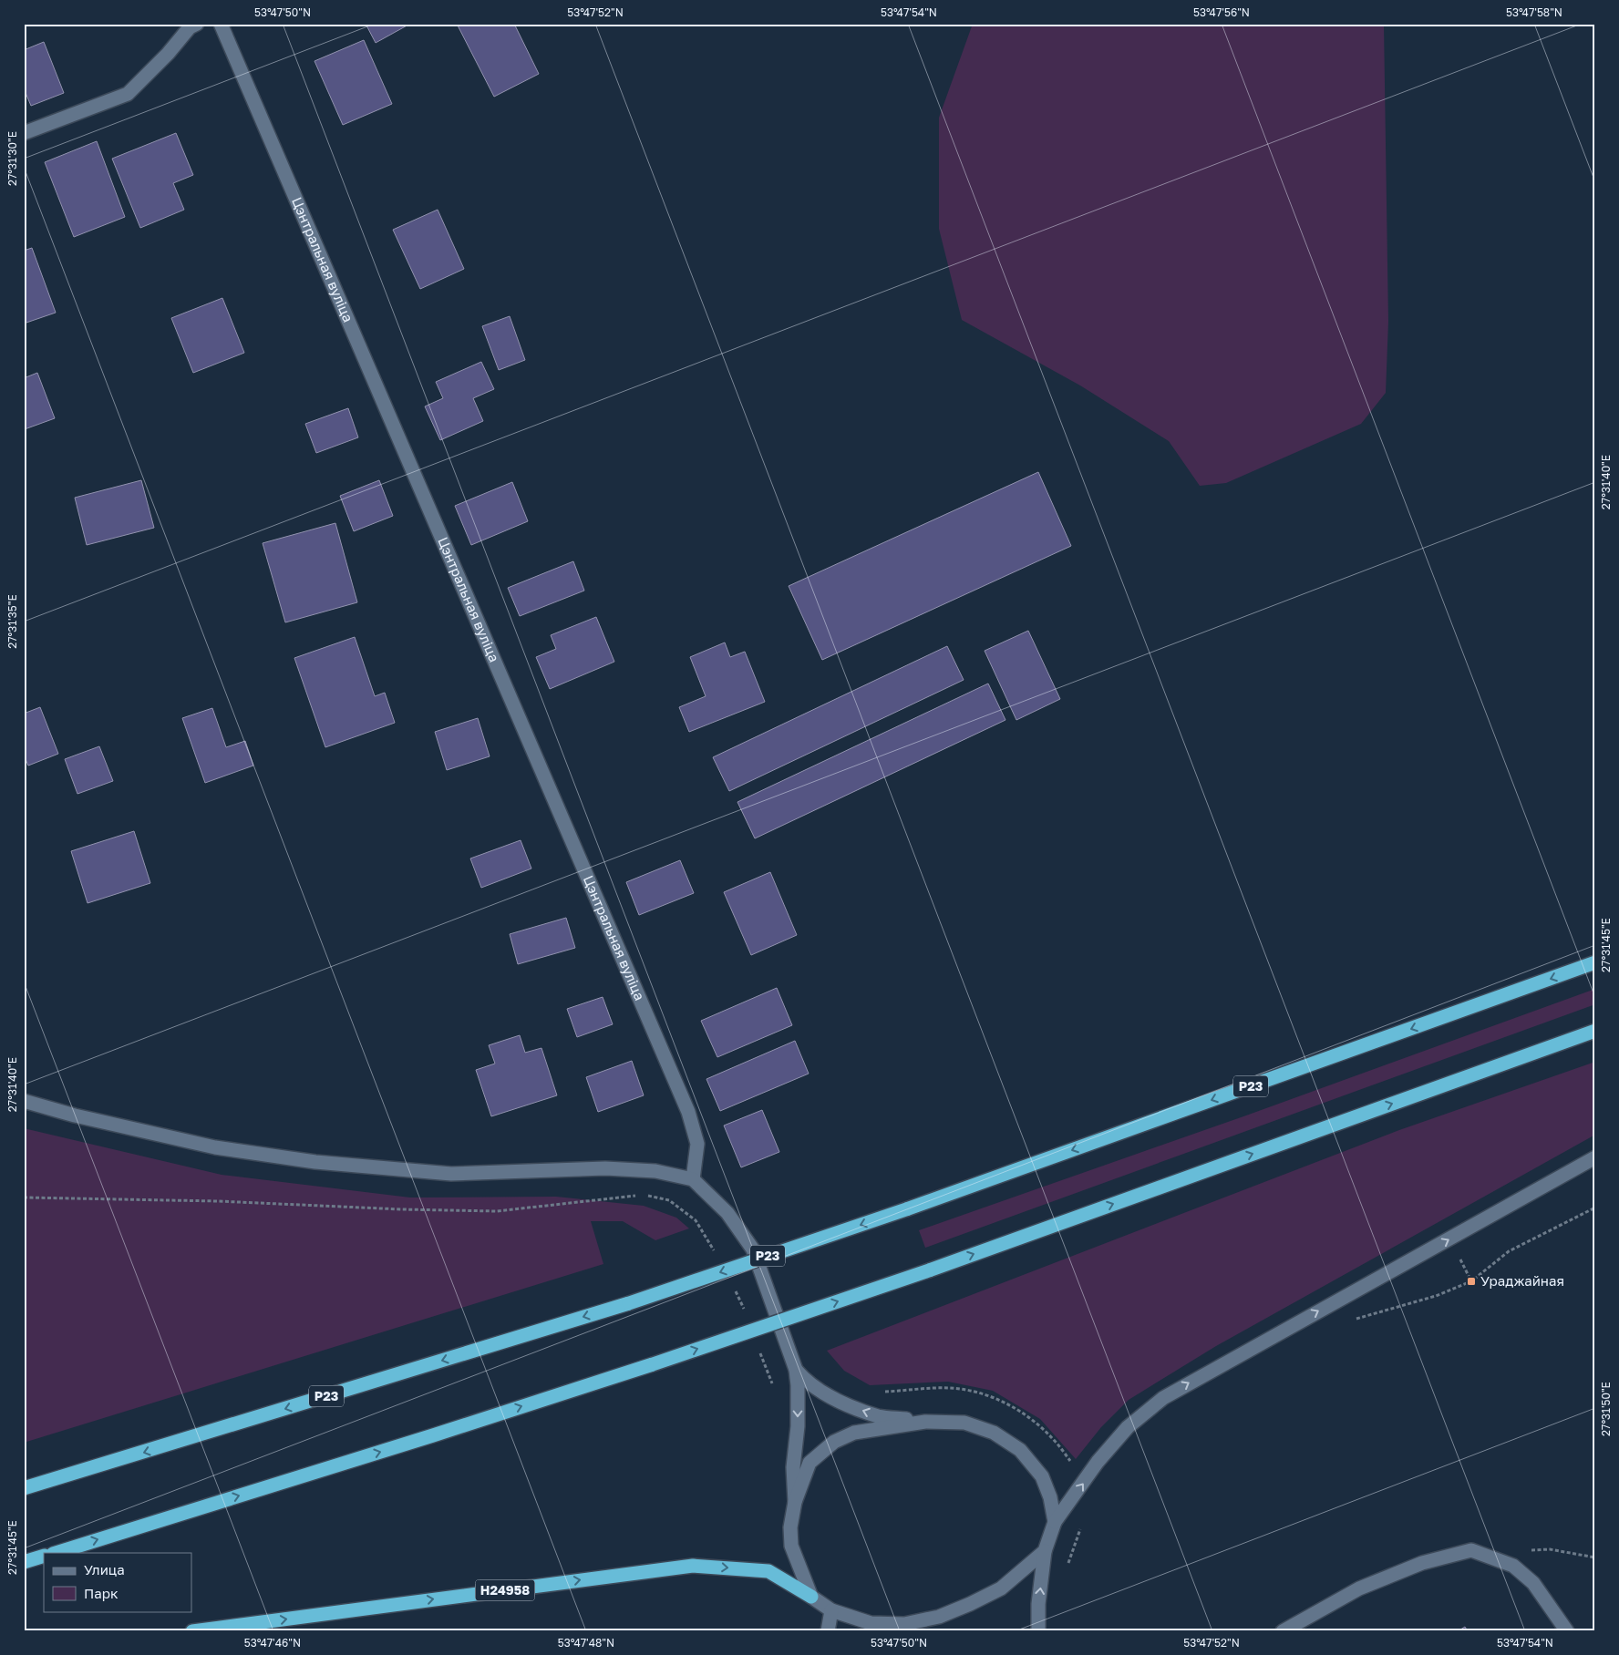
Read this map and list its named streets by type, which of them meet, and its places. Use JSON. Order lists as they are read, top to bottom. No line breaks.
{"streets":{"highway":["Р23","Н24958"],"street":["Цэнтральная вуліца"]},"places":{"transit":["Ураджайная"]},"legend":["Улица","Парк"],"coordinates":["53°47'50\"N","53°47'52\"N","53°47'54\"N","53°47'56\"N","53°47'58\"N","27°31'30\"E","27°31'40\"E","27°31'35\"E","27°31'45\"E","27°31'50\"E","53°47'46\"N","53°47'48\"N"]}
